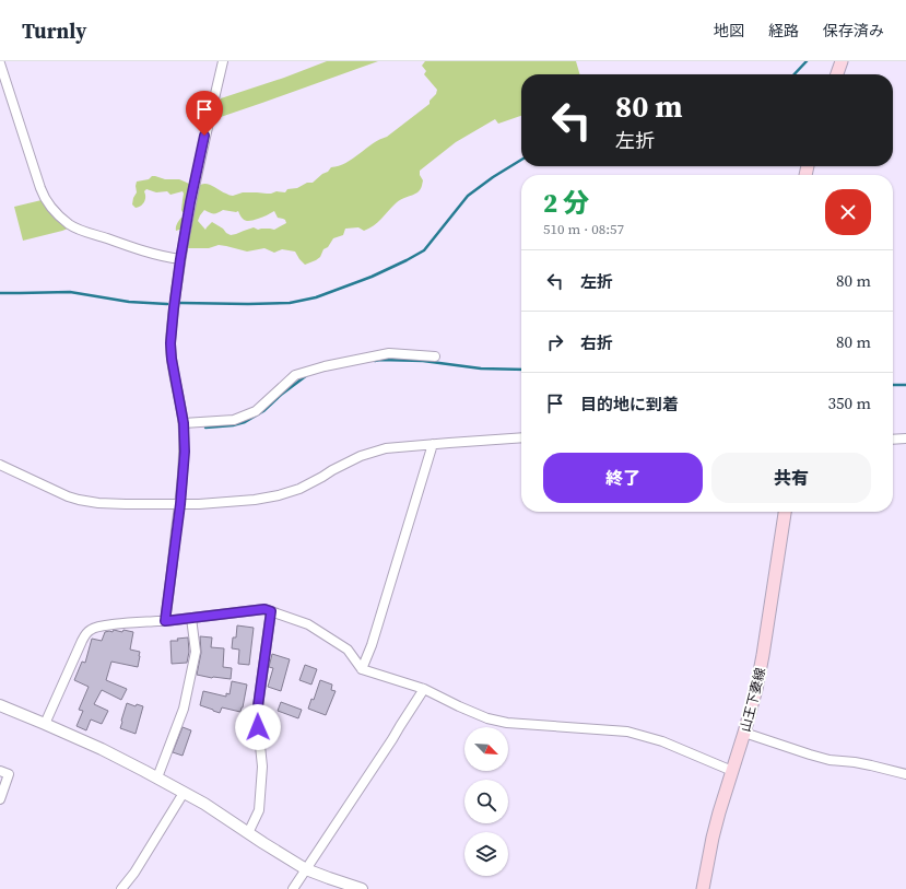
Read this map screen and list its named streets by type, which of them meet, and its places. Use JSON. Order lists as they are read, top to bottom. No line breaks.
{"streets":{"main road":["山王下妻線"]},"north":"bottom right","page":{"header":"Turnly","nav":["地図","経路","保存済み"],"turn":["80 m","左折"],"heading":["2 分","510 m · 08:57"],"list":[{"name":"左折","value":"80 m"},{"name":"右折","value":"80 m"},{"name":"目的地に到着","value":"350 m"}],"buttons":["終了","共有"]}}
